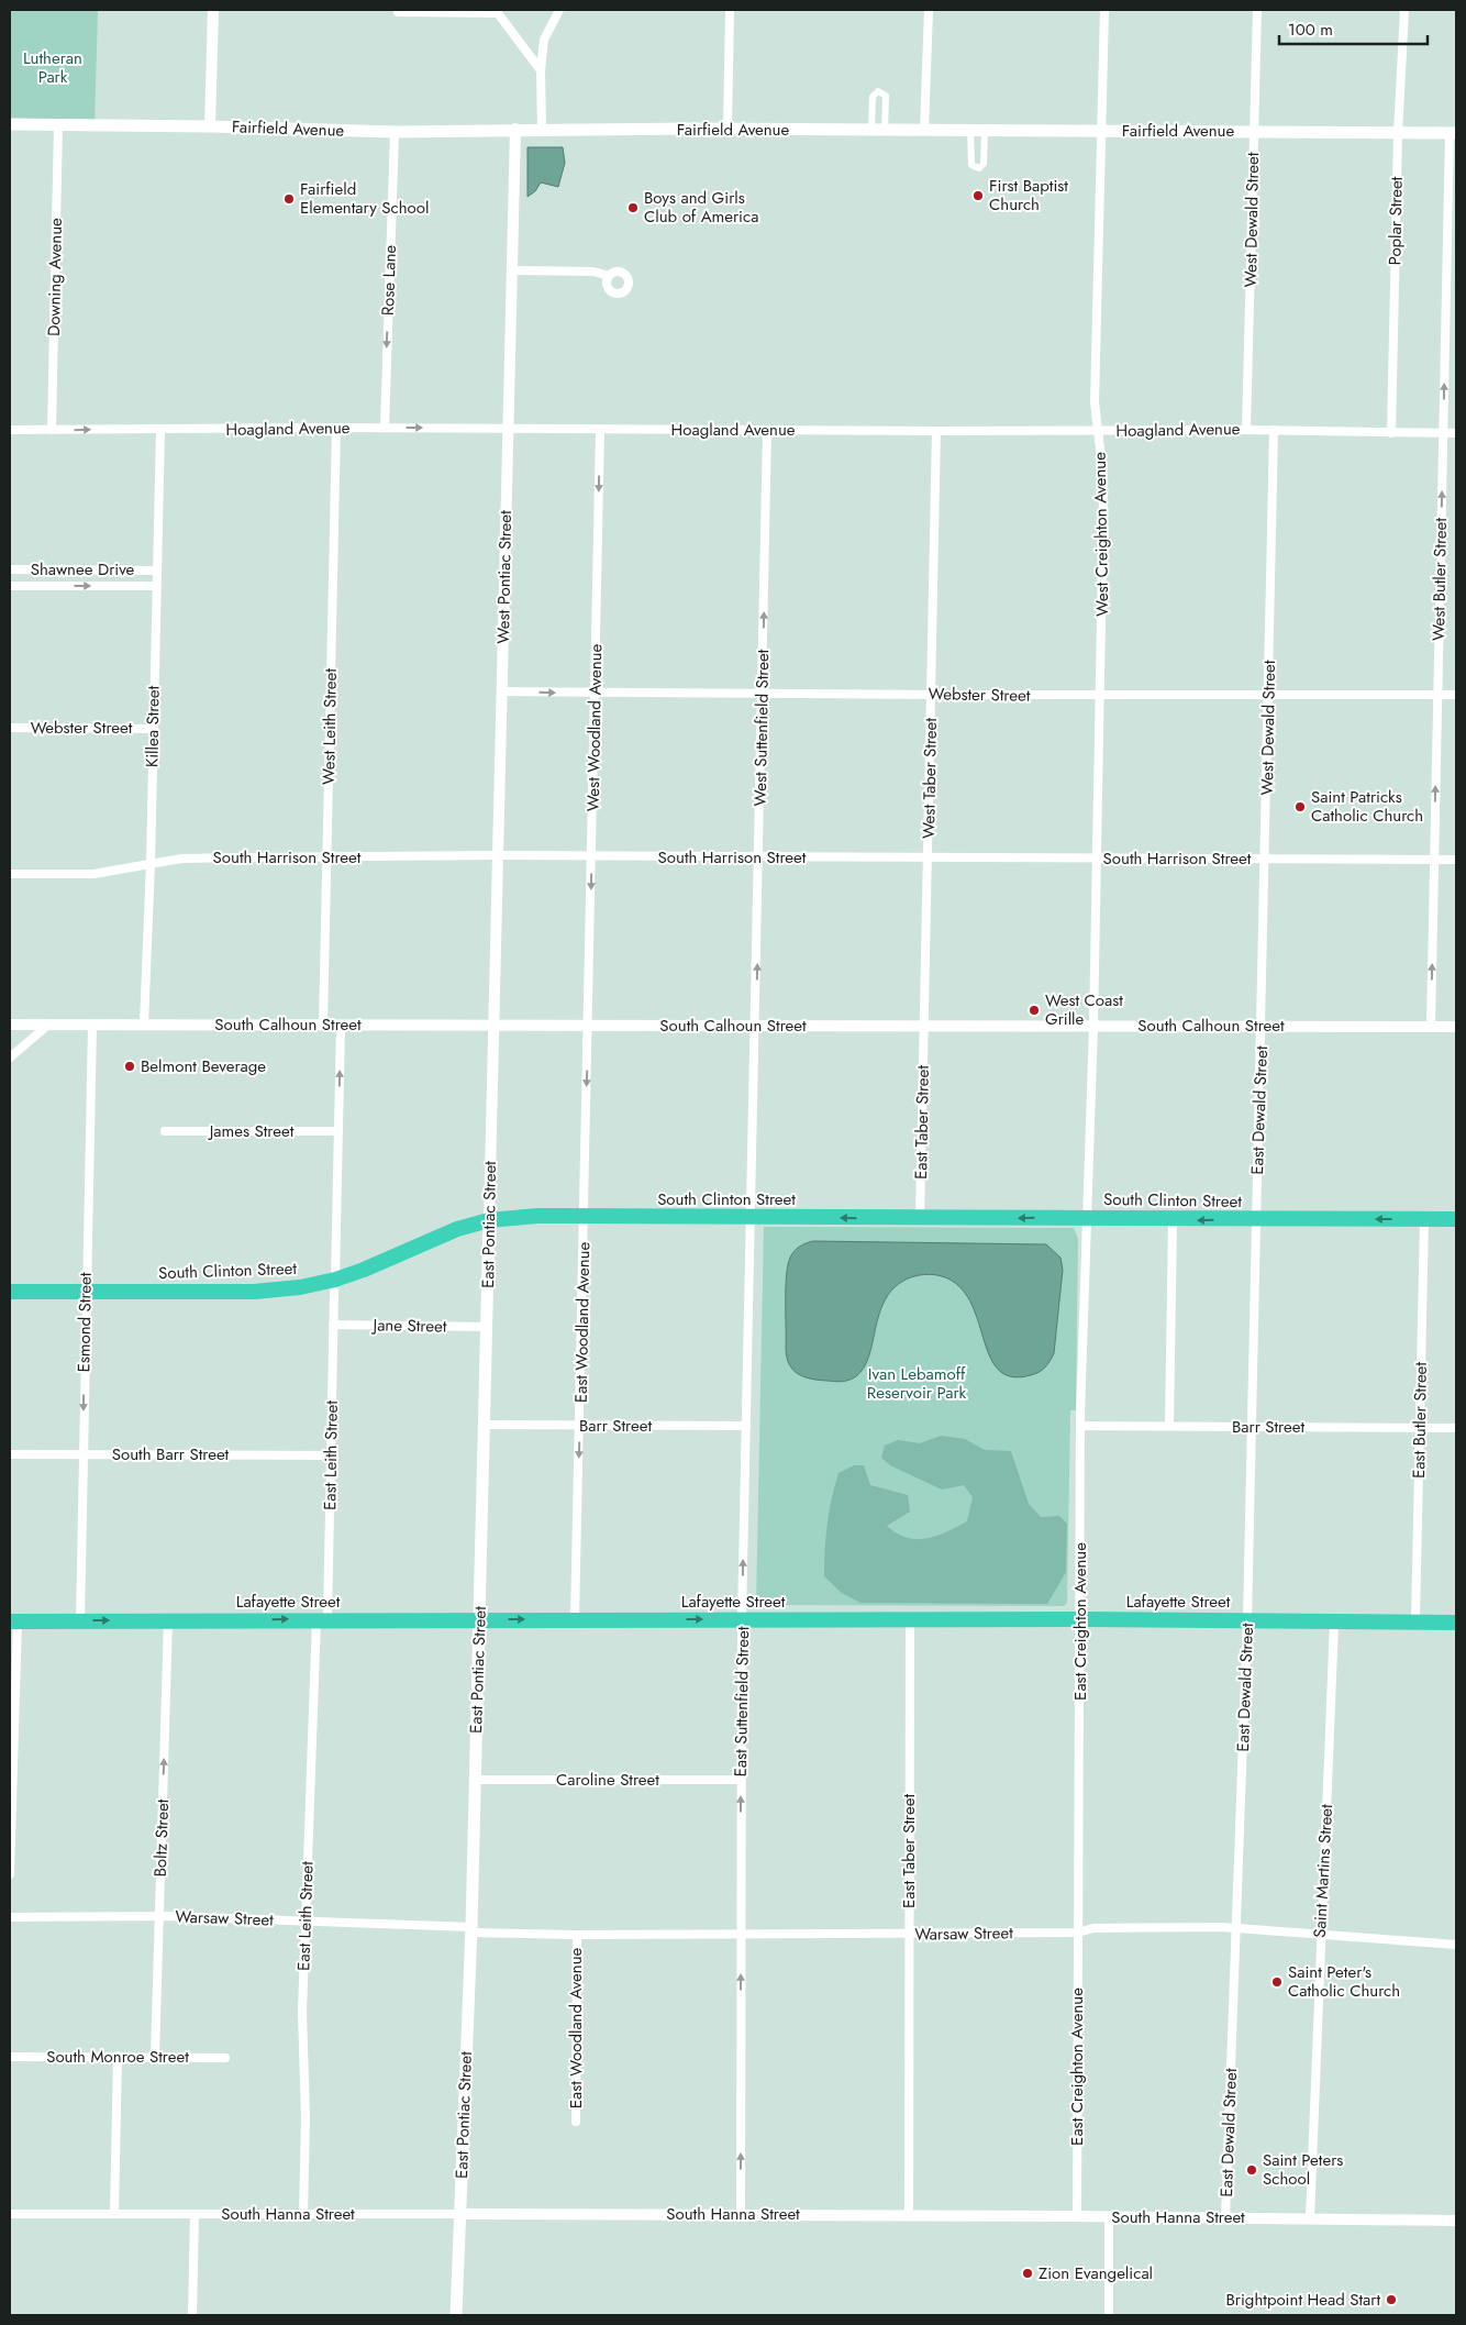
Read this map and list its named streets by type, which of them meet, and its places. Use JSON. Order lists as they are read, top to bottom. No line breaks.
{"streets":{"highway":["South Clinton Street","Lafayette Street"],"main road":["Fairfield Avenue","East Pontiac Street"],"street":["West Dewald Street","Poplar Street","Downing Avenue","Rose Lane","Hoagland Avenue","West Creighton Avenue","Shawnee Drive","West Pontiac Street","West Butler Street","Webster Street","Killea Street","West Leith Street","West Woodland Avenue","West Suttenfield Street","West Taber Street","South Harrison Street","South Calhoun Street","East Dewald Street","East Taber Street","James Street","Esmond Street","East Woodland Avenue","Jane Street","East Butler Street","Barr Street","South Barr Street","East Leith Street","East Creighton Avenue","East Suttenfield Street","Caroline Street","Boltz Street","Saint Martins Street","Warsaw Street","South Monroe Street","South Hanna Street"]},"crossings":[["Fairfield Avenue","West Dewald Street"],["Fairfield Avenue","Poplar Street"],["Fairfield Avenue","Downing Avenue"],["Fairfield Avenue","Rose Lane"],["Fairfield Avenue","West Creighton Avenue"],["Fairfield Avenue","West Pontiac Street"],["Fairfield Avenue","West Butler Street"],["West Dewald Street","Hoagland Avenue"],["West Dewald Street","Webster Street"],["West Dewald Street","South Harrison Street"],["West Dewald Street","South Calhoun Street"],["West Dewald Street","East Dewald Street"],["Poplar Street","Hoagland Avenue"],["Downing Avenue","Hoagland Avenue"],["Rose Lane","Hoagland Avenue"],["Hoagland Avenue","West Creighton Avenue"],["Hoagland Avenue","West Pontiac Street"],["Hoagland Avenue","West Butler Street"],["Hoagland Avenue","Killea Street"],["Hoagland Avenue","West Leith Street"],["Hoagland Avenue","West Woodland Avenue"],["Hoagland Avenue","West Suttenfield Street"],["Hoagland Avenue","West Taber Street"],["West Creighton Avenue","Webster Street"],["West Creighton Avenue","South Harrison Street"],["West Creighton Avenue","South Calhoun Street"],["West Creighton Avenue","East Creighton Avenue"],["Shawnee Drive","Killea Street"],["West Pontiac Street","Webster Street"],["West Pontiac Street","South Harrison Street"],["West Pontiac Street","South Calhoun Street"],["West Pontiac Street","East Pontiac Street"],["West Butler Street","Webster Street"],["West Butler Street","South Harrison Street"],["West Butler Street","South Calhoun Street"],["Webster Street","Killea Street"],["Webster Street","West Woodland Avenue"],["Webster Street","West Suttenfield Street"],["Webster Street","West Taber Street"],["Killea Street","South Harrison Street"],["Killea Street","South Calhoun Street"],["West Leith Street","South Harrison Street"],["West Leith Street","South Calhoun Street"],["West Woodland Avenue","South Harrison Street"],["West Woodland Avenue","South Calhoun Street"],["West Woodland Avenue","East Woodland Avenue"],["West Suttenfield Street","South Harrison Street"],["West Suttenfield Street","South Calhoun Street"],["West Suttenfield Street","East Suttenfield Street"],["West Taber Street","South Harrison Street"],["West Taber Street","South Calhoun Street"],["West Taber Street","East Taber Street"],["South Calhoun Street","East Dewald Street"],["South Calhoun Street","East Taber Street"],["South Calhoun Street","East Pontiac Street"],["South Calhoun Street","Esmond Street"],["South Calhoun Street","East Woodland Avenue"],["South Calhoun Street","East Leith Street"],["South Calhoun Street","East Creighton Avenue"],["South Calhoun Street","East Suttenfield Street"],["East Dewald Street","South Clinton Street"],["East Dewald Street","Barr Street"],["East Dewald Street","Lafayette Street"],["East Dewald Street","Warsaw Street"],["East Dewald Street","South Hanna Street"],["East Taber Street","South Clinton Street"],["East Taber Street","Lafayette Street"],["East Taber Street","Warsaw Street"],["East Taber Street","South Hanna Street"],["James Street","East Leith Street"],["South Clinton Street","East Pontiac Street"],["South Clinton Street","Esmond Street"],["South Clinton Street","East Woodland Avenue"],["South Clinton Street","East Butler Street"],["South Clinton Street","East Leith Street"],["South Clinton Street","East Creighton Avenue"],["South Clinton Street","East Suttenfield Street"],["East Pontiac Street","Jane Street"],["East Pontiac Street","Barr Street"],["East Pontiac Street","Lafayette Street"],["East Pontiac Street","Caroline Street"],["East Pontiac Street","Warsaw Street"],["East Pontiac Street","South Hanna Street"],["Esmond Street","South Barr Street"],["Esmond Street","Lafayette Street"],["East Woodland Avenue","Barr Street"],["East Woodland Avenue","Lafayette Street"],["East Woodland Avenue","Warsaw Street"],["Jane Street","East Leith Street"],["East Butler Street","Barr Street"],["East Butler Street","Lafayette Street"],["Barr Street","East Creighton Avenue"],["Barr Street","East Suttenfield Street"],["South Barr Street","East Leith Street"],["East Leith Street","Lafayette Street"],["East Leith Street","Warsaw Street"],["East Leith Street","South Hanna Street"],["Lafayette Street","East Creighton Avenue"],["Lafayette Street","East Suttenfield Street"],["Lafayette Street","Boltz Street"],["Lafayette Street","Saint Martins Street"],["East Creighton Avenue","Warsaw Street"],["East Creighton Avenue","South Hanna Street"],["East Suttenfield Street","Caroline Street"],["East Suttenfield Street","Warsaw Street"],["East Suttenfield Street","South Hanna Street"],["Boltz Street","Warsaw Street"],["Boltz Street","South Monroe Street"],["Saint Martins Street","Warsaw Street"],["Saint Martins Street","South Hanna Street"]],"one_way":["Rose Lane","West Butler Street","West Woodland Avenue","West Suttenfield Street","South Clinton Street","East Woodland Avenue","Lafayette Street","East Suttenfield Street","Boltz Street"],"parks":["Lutheran Park","Ivan Lebamoff Reservoir Park"],"places":["First Baptist Church","Fairfield Elementary School","Boys and Girls Club of America","Saint Patricks Catholic Church","West Coast Grille","Belmont Beverage","Saint Peter's Catholic Church","Saint Peters School","Zion Evangelical","Brightpoint Head Start"],"scale_bar":"100 m"}
